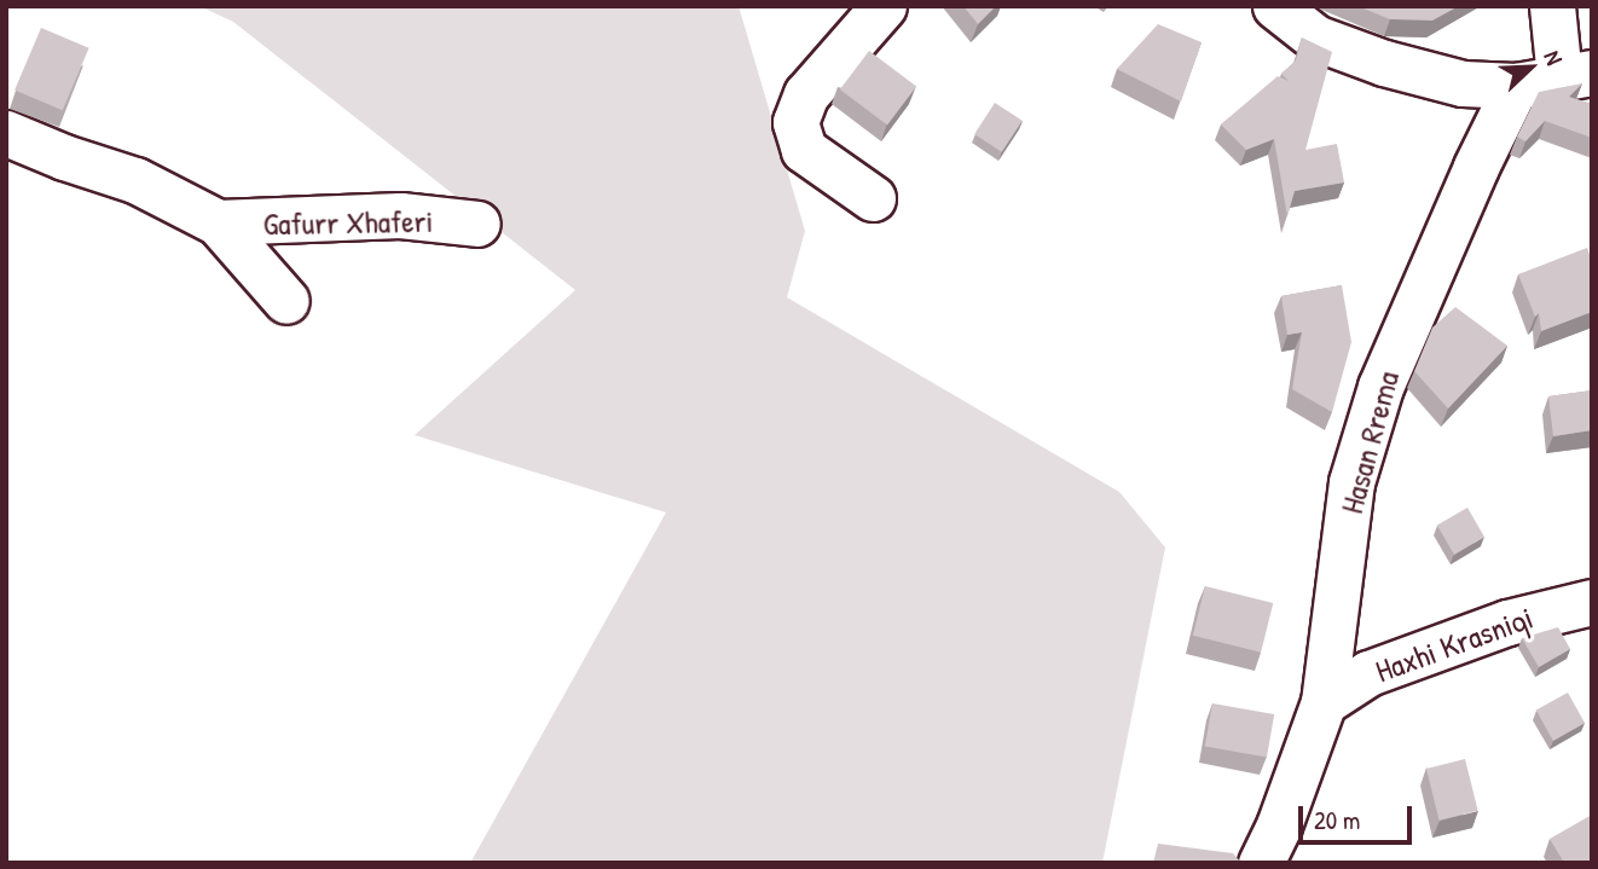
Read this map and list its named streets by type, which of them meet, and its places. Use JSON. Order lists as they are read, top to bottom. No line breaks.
{"streets":{"street":["Gafurr Xhaferi","Hasan Rrema","Haxhi Krasniqi"]},"crossings":[["Hasan Rrema","Haxhi Krasniqi"]],"scale_bar":"20 m","north":"top right"}
